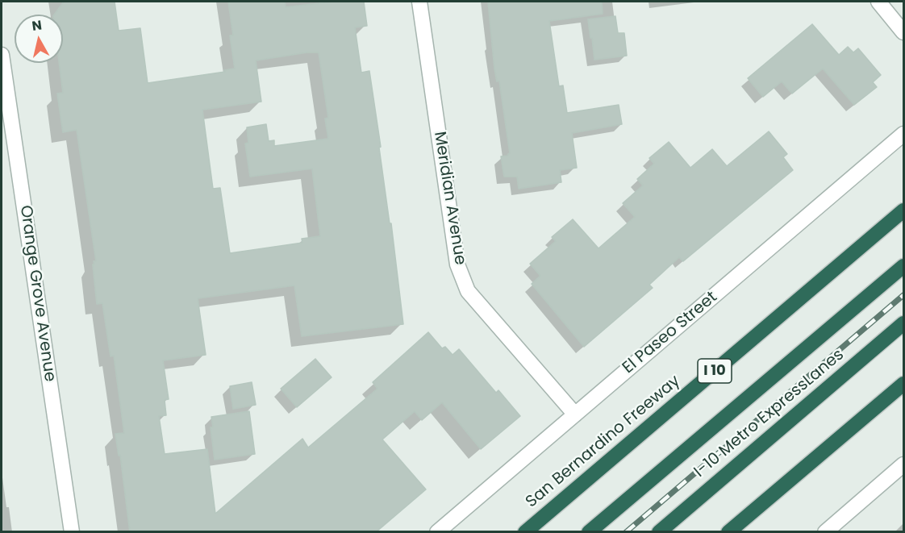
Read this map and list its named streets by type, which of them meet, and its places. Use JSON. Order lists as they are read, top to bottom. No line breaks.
{"streets":{"highway":["I 10","I-10 Metro ExpressLanes","San Bernardino Freeway"],"street":["Meridian Avenue","Orange Grove Avenue","El Paseo Street"]},"crossings":[["Meridian Avenue","El Paseo Street"]],"north":"top"}
